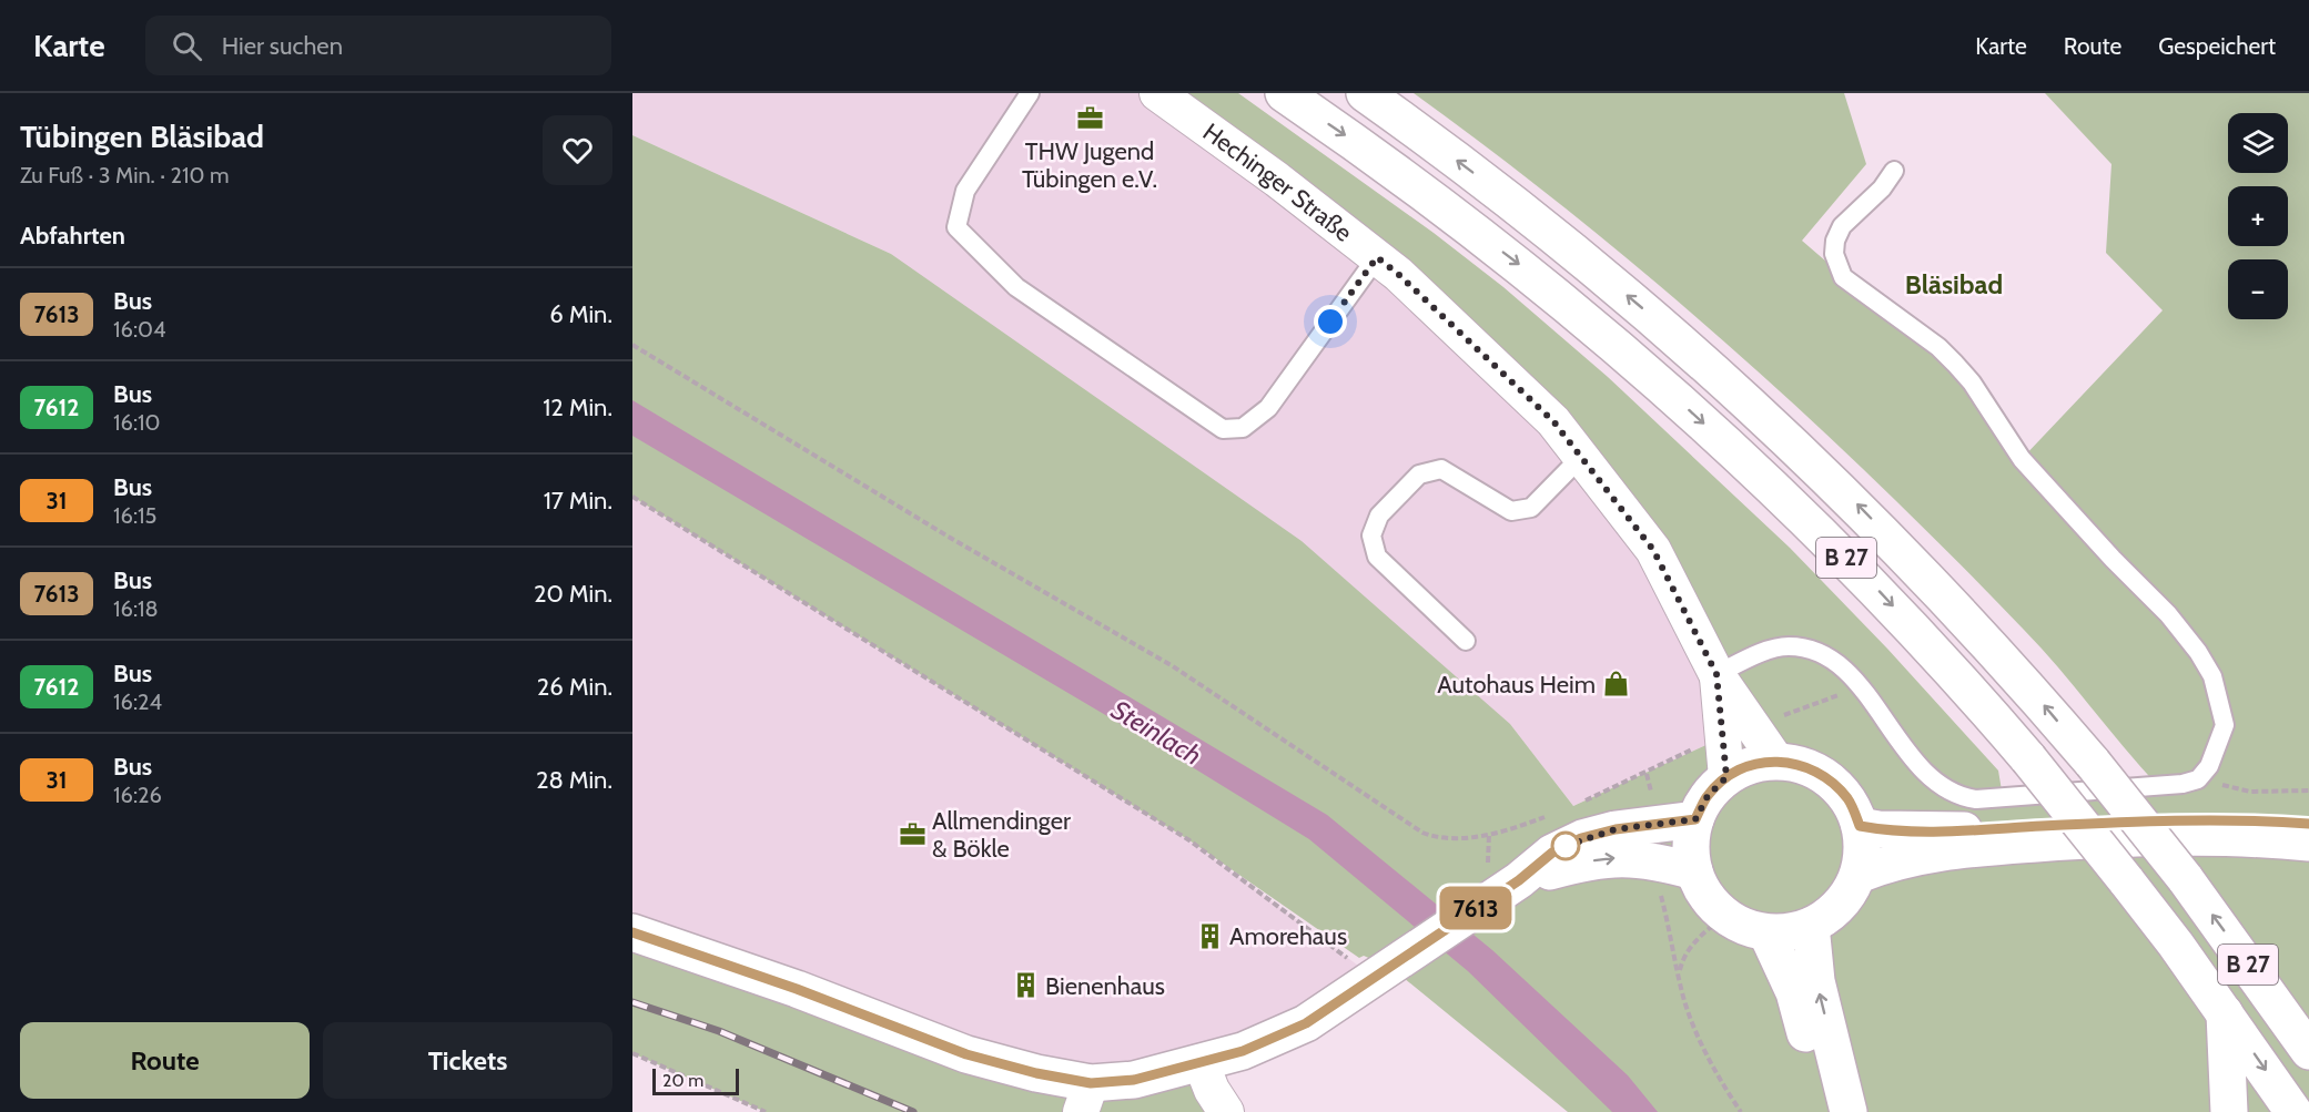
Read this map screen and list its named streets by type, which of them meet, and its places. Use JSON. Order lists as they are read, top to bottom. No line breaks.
{"streets":{"main road":["B 27"],"street":["Hechinger Straße"]},"districts":["Bläsibad"],"water":["Steinlach"],"places":{"office":["THW Jugend Tübingen e.V.","Allmendinger & Bökle"],"shop":["Autohaus Heim"],"building":["Amorehaus","Bienenhaus"]},"lines":["bus line 7613"],"scale_bar":"20 m","page":{"header":"Karte","search":"Hier suchen","nav":["Karte","Route","Gespeichert"],"heading":[["Tübingen Bläsibad","Zu Fuß · 3 Min. · 210 m"],"Abfahrten"],"on_map":"7613","map_buttons":["+","−"],"list":[{"mark":"7613","name":"Bus","note":"16:04","value":"6 Min."},{"mark":"7612","name":"Bus","note":"16:10","value":"12 Min."},{"mark":"31","name":"Bus","note":"16:15","value":"17 Min."},{"mark":"7613","name":"Bus","note":"16:18","value":"20 Min."},{"mark":"7612","name":"Bus","note":"16:24","value":"26 Min."},{"mark":"31","name":"Bus","note":"16:26","value":"28 Min."}],"buttons":["Route","Tickets"],"scale":"20 m"}}
